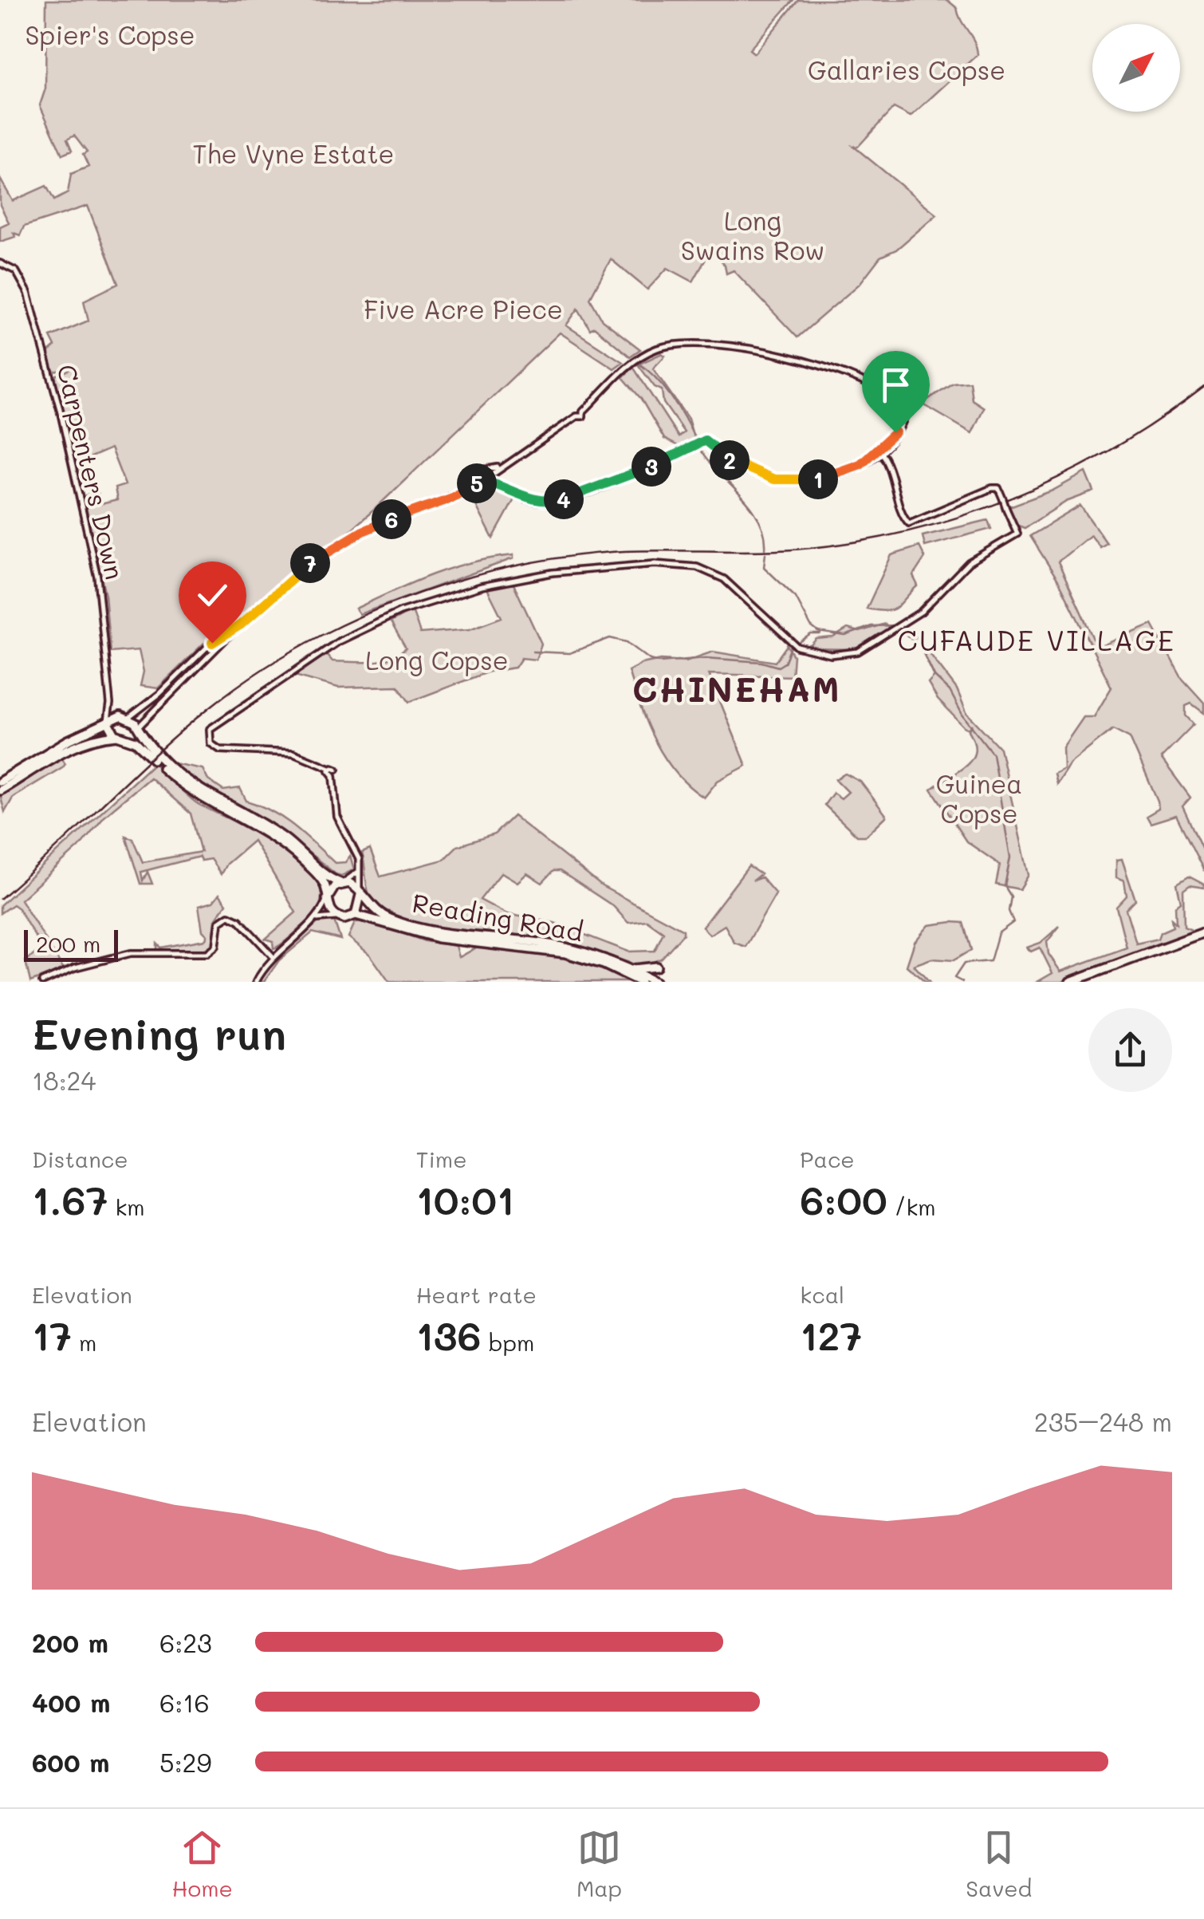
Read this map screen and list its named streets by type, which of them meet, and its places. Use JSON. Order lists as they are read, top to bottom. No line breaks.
{"streets":{"highway":["Reading Road"],"street":["Carpenters Down"]},"districts":["CUFAUDE VILLAGE","CHINEHAM"],"parks":["Spier's Copse","Gallaries Copse","The Vyne Estate","Long Swains Row","Five Acre Piece","Long Copse","Guinea Copse"],"scale_bar":"200 m","north":"top right","page":{"pins":["2","3","1","5","4","6","7"],"scale":"200 m","heading":["Evening run","18:24"],"stats":[["Distance","1.67 km"],["Time","10:01"],["Pace","6:00 /km"],["Elevation","17 m"],["Heart rate","136 bpm"],["kcal","127"]],"chart":["Elevation","235–248 m"],"list":[{"name":"200 m","note":"6:23"},{"name":"400 m","note":"6:16"},{"name":"600 m","note":"5:29"}],"tabs":["Home","Map","Saved"]}}
